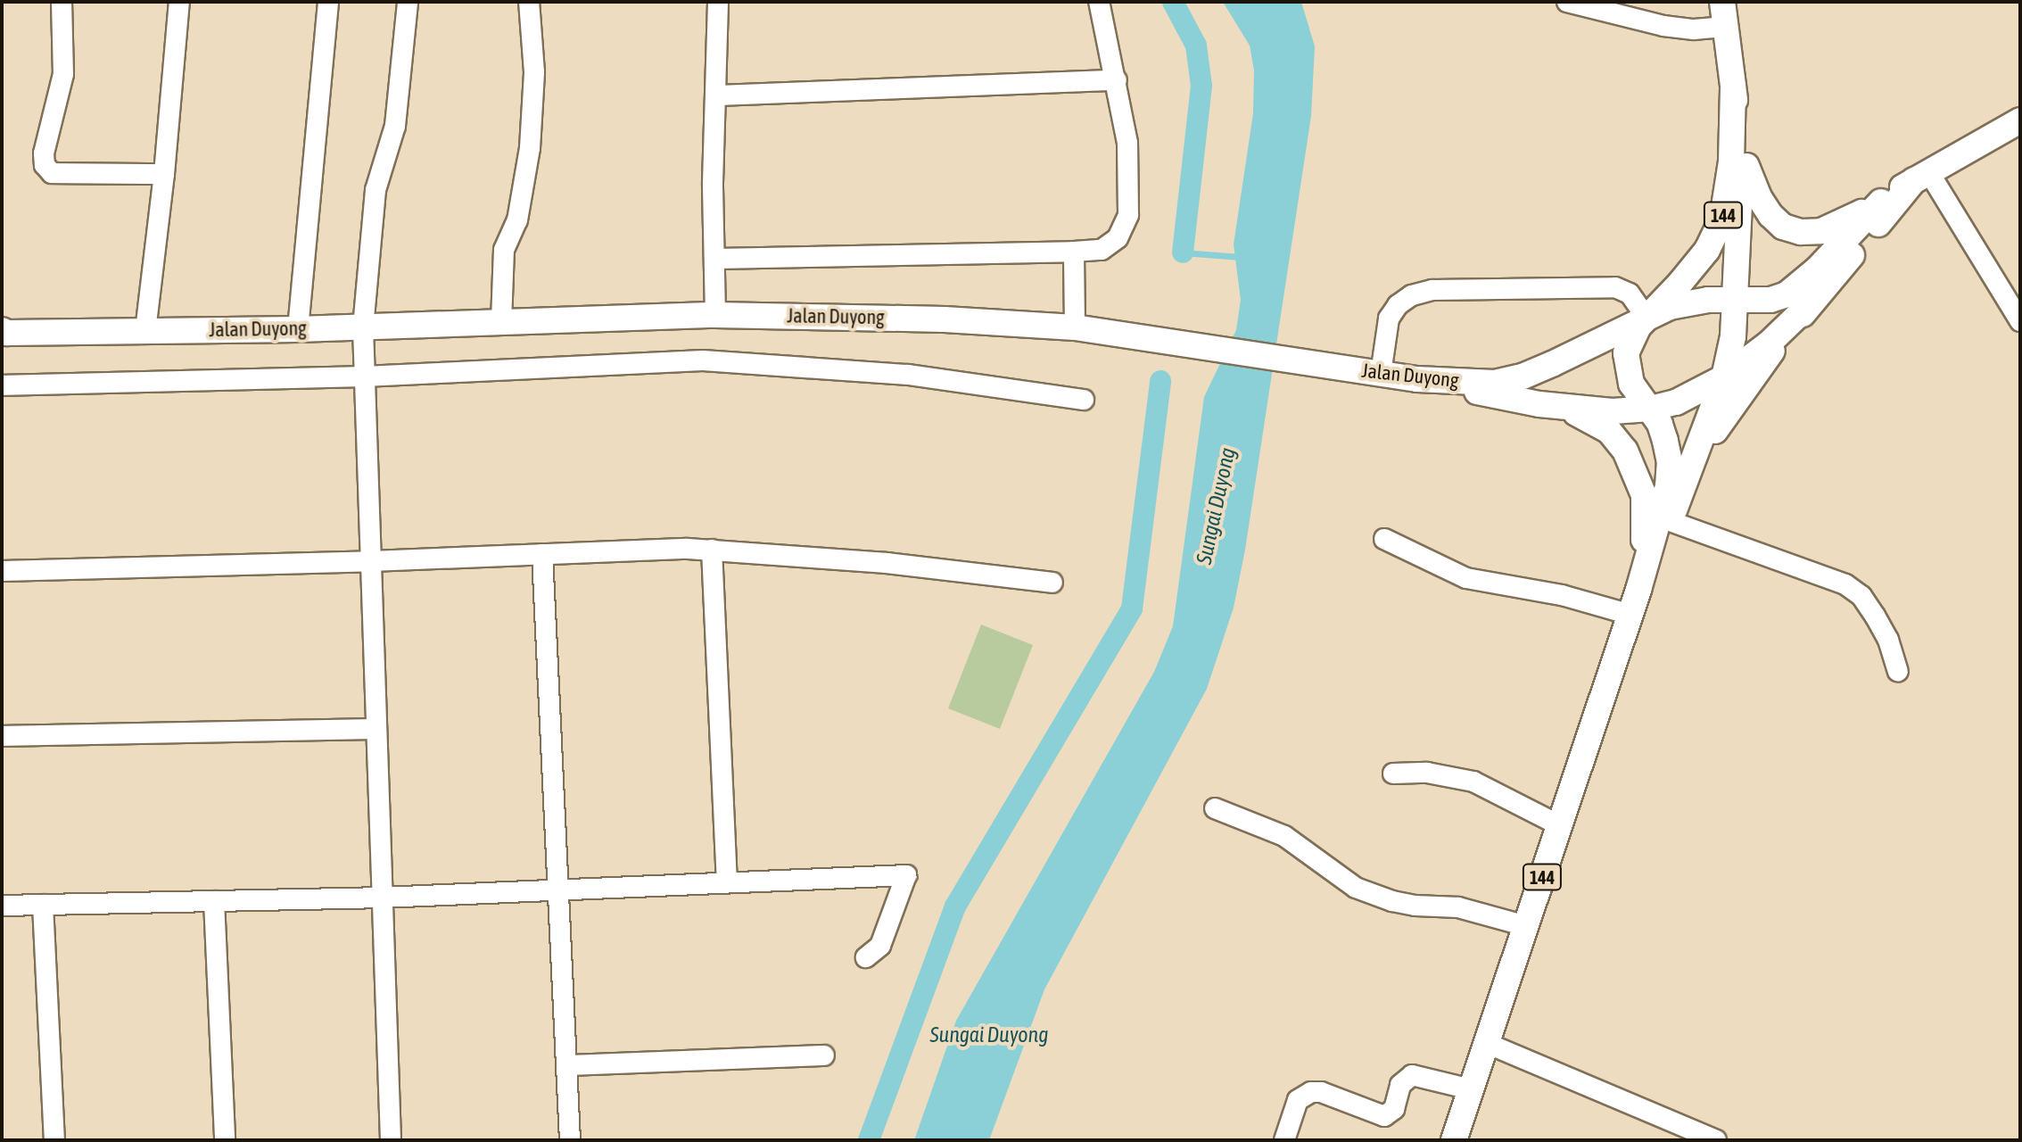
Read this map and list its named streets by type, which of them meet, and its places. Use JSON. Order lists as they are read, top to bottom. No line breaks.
{"streets":{"main road":["144","Jalan Duyong"]},"crossings":[["144","Jalan Duyong"]],"water":["Sungai Duyong"]}
